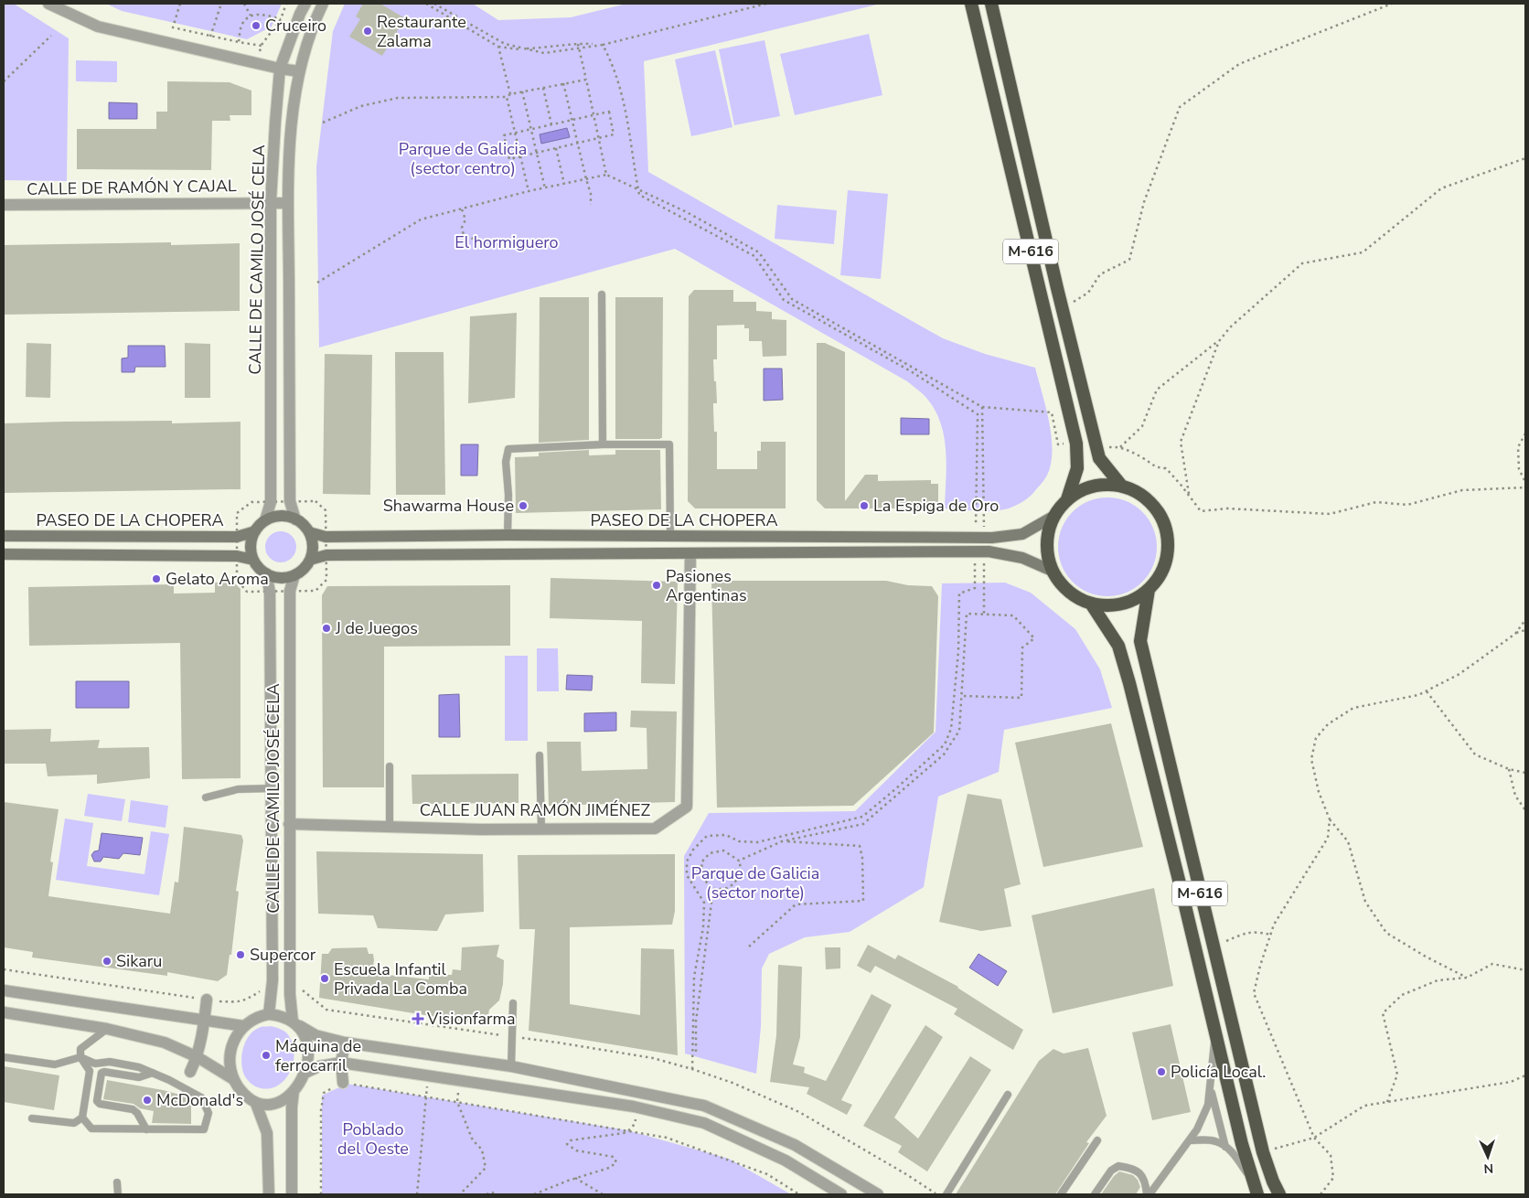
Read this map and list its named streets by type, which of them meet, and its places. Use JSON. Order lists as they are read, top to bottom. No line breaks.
{"streets":{"highway":["M-616"],"main road":["PASEO DE LA CHOPERA"],"street":["CALLE DE RAMÓN Y CAJAL","CALLE DE CAMILO JOSÉ CELA","CALLE JUAN RAMÓN JIMÉNEZ"]},"crossings":[["CALLE DE RAMÓN Y CAJAL","CALLE DE CAMILO JOSÉ CELA"],["M-616","PASEO DE LA CHOPERA"],["CALLE DE CAMILO JOSÉ CELA","PASEO DE LA CHOPERA"],["CALLE DE CAMILO JOSÉ CELA","CALLE JUAN RAMÓN JIMÉNEZ"],["PASEO DE LA CHOPERA","CALLE JUAN RAMÓN JIMÉNEZ"]],"parks":["Parque de Galicia (sector centro)","El hormiguero","Parque de Galicia (sector norte)","Poblado del Oeste"],"places":{"other":["Cruceiro","Restaurante Zalama","Shawarma House","La Espiga de Oro","Gelato Aroma","Pasiones Argentinas","J de Juegos","Supercor","Sikaru","Escuela Infantil Privada La Comba","Máquina de ferrocarril","Policía Local.","McDonald's"],"health":["Visionfarma"]},"north":"bottom"}
